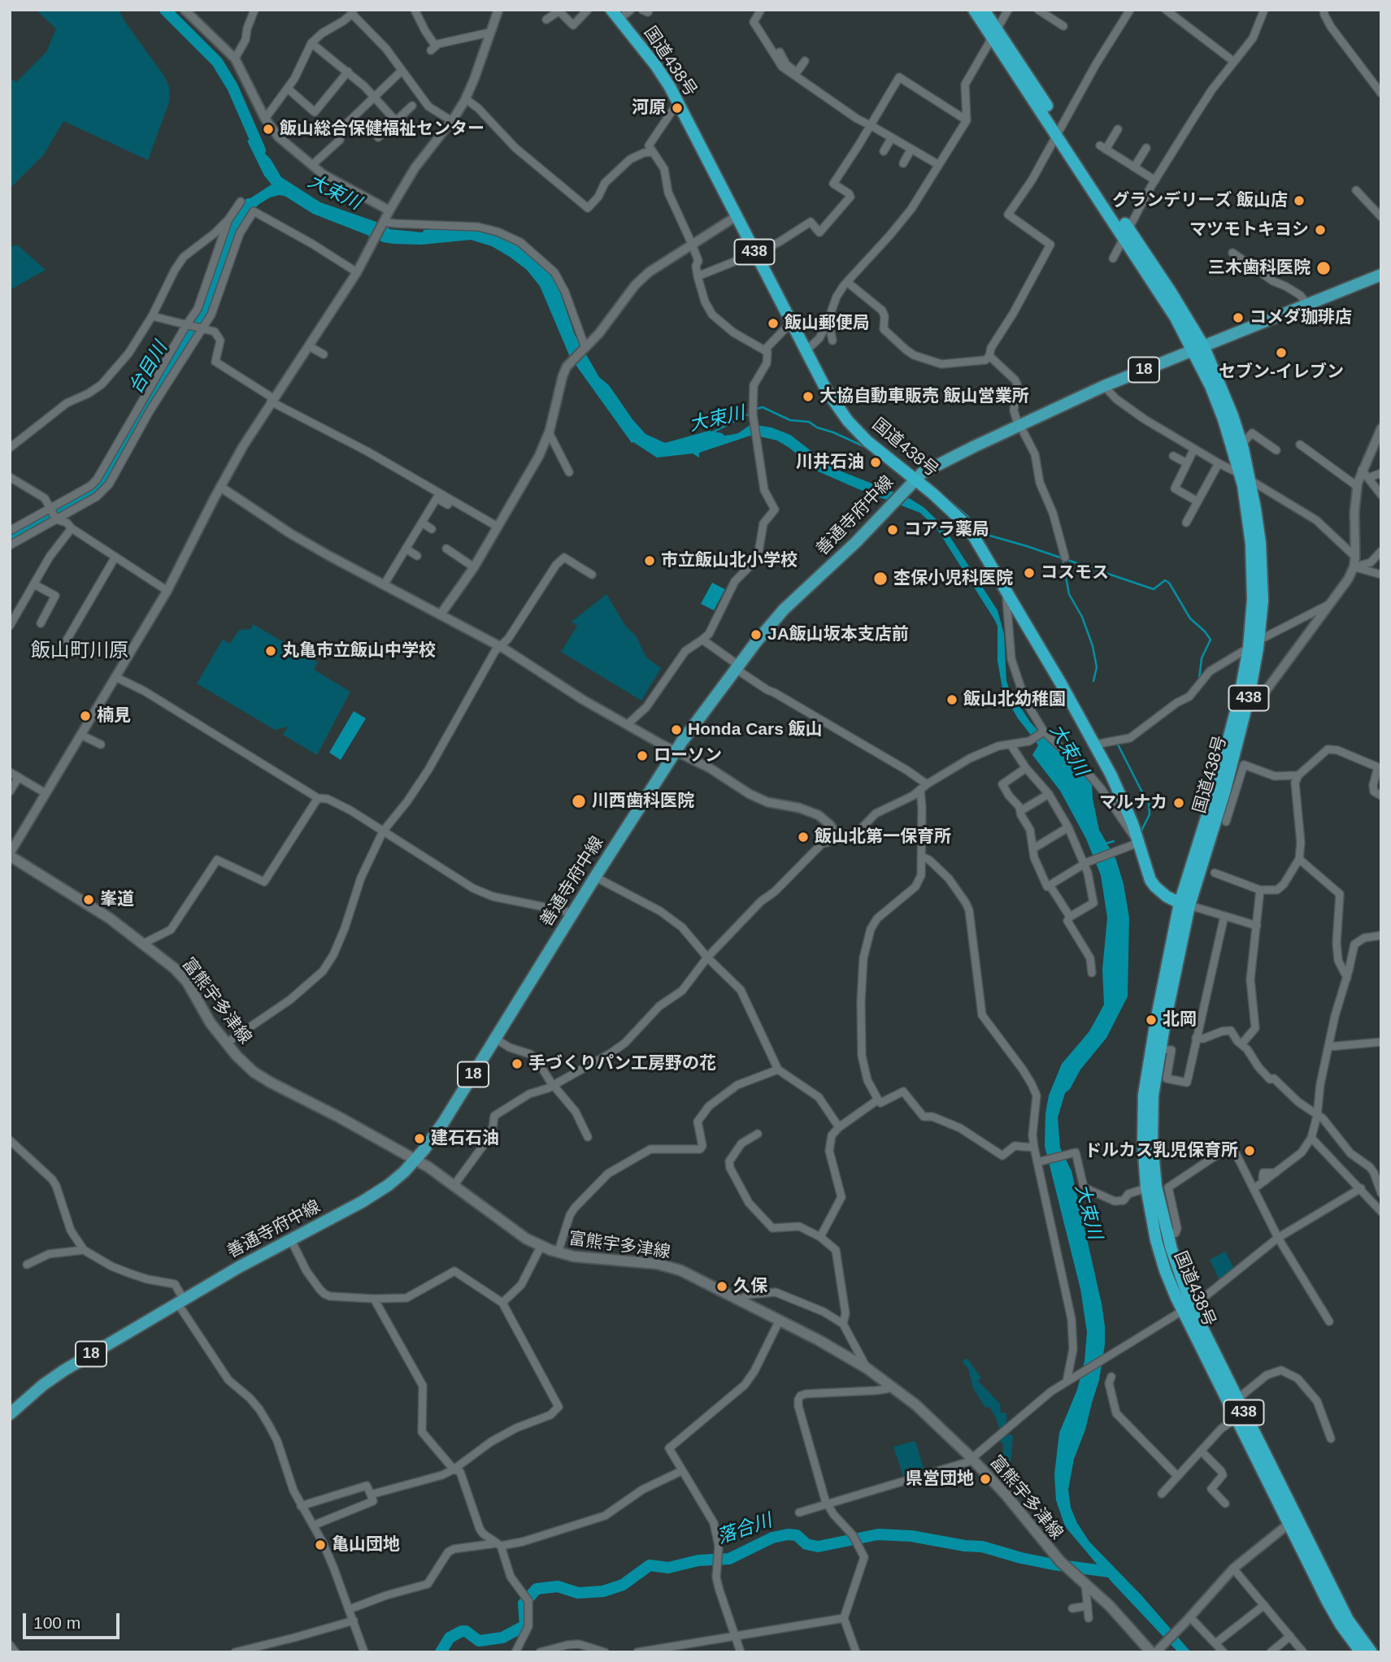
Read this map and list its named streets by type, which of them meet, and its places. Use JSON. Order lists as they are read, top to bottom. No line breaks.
{"streets":{"highway":["国道438号","438"],"main road":["18","善通寺府中線","富熊宇多津線"]},"crossings":[["国道438号","善通寺府中線"],["善通寺府中線","富熊宇多津線"]],"districts":["飯山町川原"],"water":["大束川","台目川","落合川"],"places":["河原","飯山総合保健福祉センター","グランデリーズ 飯山店","マツモトキヨシ","三木歯科医院","コメダ珈琲店","飯山郵便局","セブン-イレブン","大協自動車販売 飯山営業所","川井石油","コアラ薬局","市立飯山北小学校","コスモス","杢保小児科医院","JA飯山坂本支店前","丸亀市立飯山中学校","飯山北幼稚園","楠見","Honda Cars 飯山","ローソン","川西歯科医院","マルナカ","飯山北第一保育所","峯道","北岡","手づくりパン工房野の花","建石石油","ドルカス乳児保育所","久保","県営団地","亀山団地"],"scale_bar":"100 m"}
